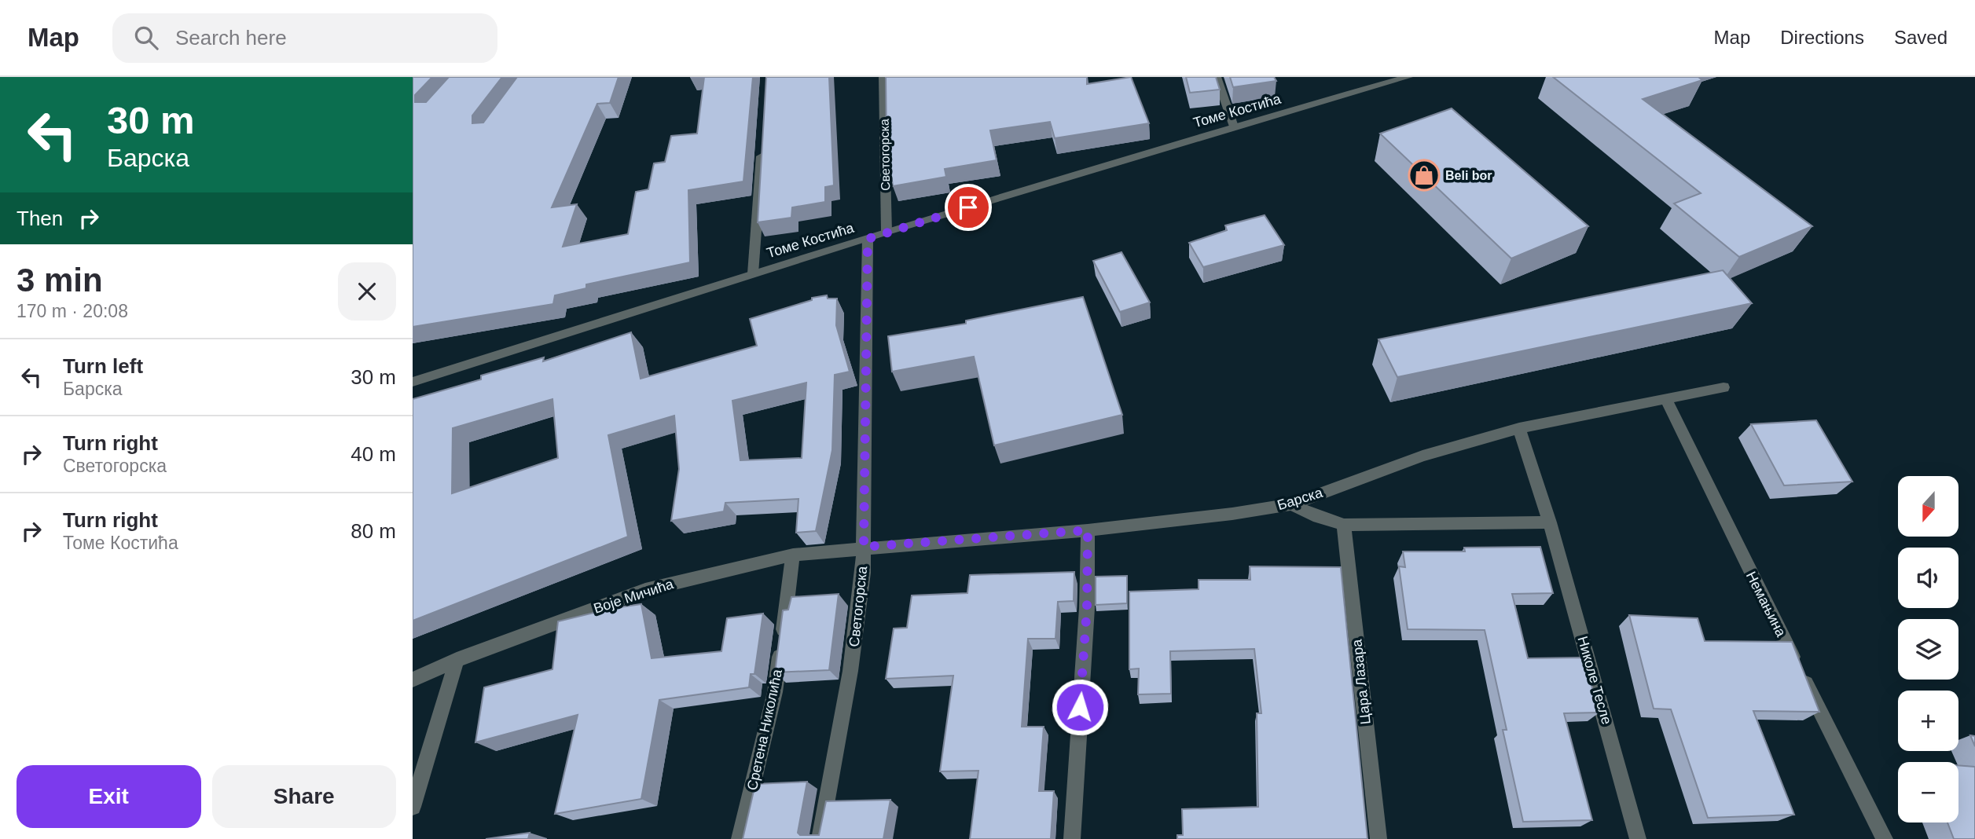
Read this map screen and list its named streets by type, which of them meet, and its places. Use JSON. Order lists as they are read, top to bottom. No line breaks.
{"streets":{"street":["Томе Костића","Светогорска","Барска","Воје Мичића","Немањина","Николе Тесле","Цара Лазара","Сретена Николића"]},"crossings":[["Томе Костића","Светогорска"],["Светогорска","Барска"],["Светогорска","Воје Мичића"],["Барска","Воје Мичића"],["Барска","Немањина"],["Барска","Николе Тесле"],["Воје Мичића","Сретена Николића"]],"places":{"shop":["Beli bor"]},"north":"bottom","page":{"header":"Map","search":"Search here","nav":["Map","Directions","Saved"],"turn":["30 m","Барска"],"then":"Then","heading":["3 min","170 m · 20:08"],"list":[{"name":"Turn left","note":"Барска","value":"30 m"},{"name":"Turn right","note":"Светогорска","value":"40 m"},{"name":"Turn right","note":"Томе Костића","value":"80 m"}],"map_buttons":["+","−"],"buttons":["Exit","Share"]}}
